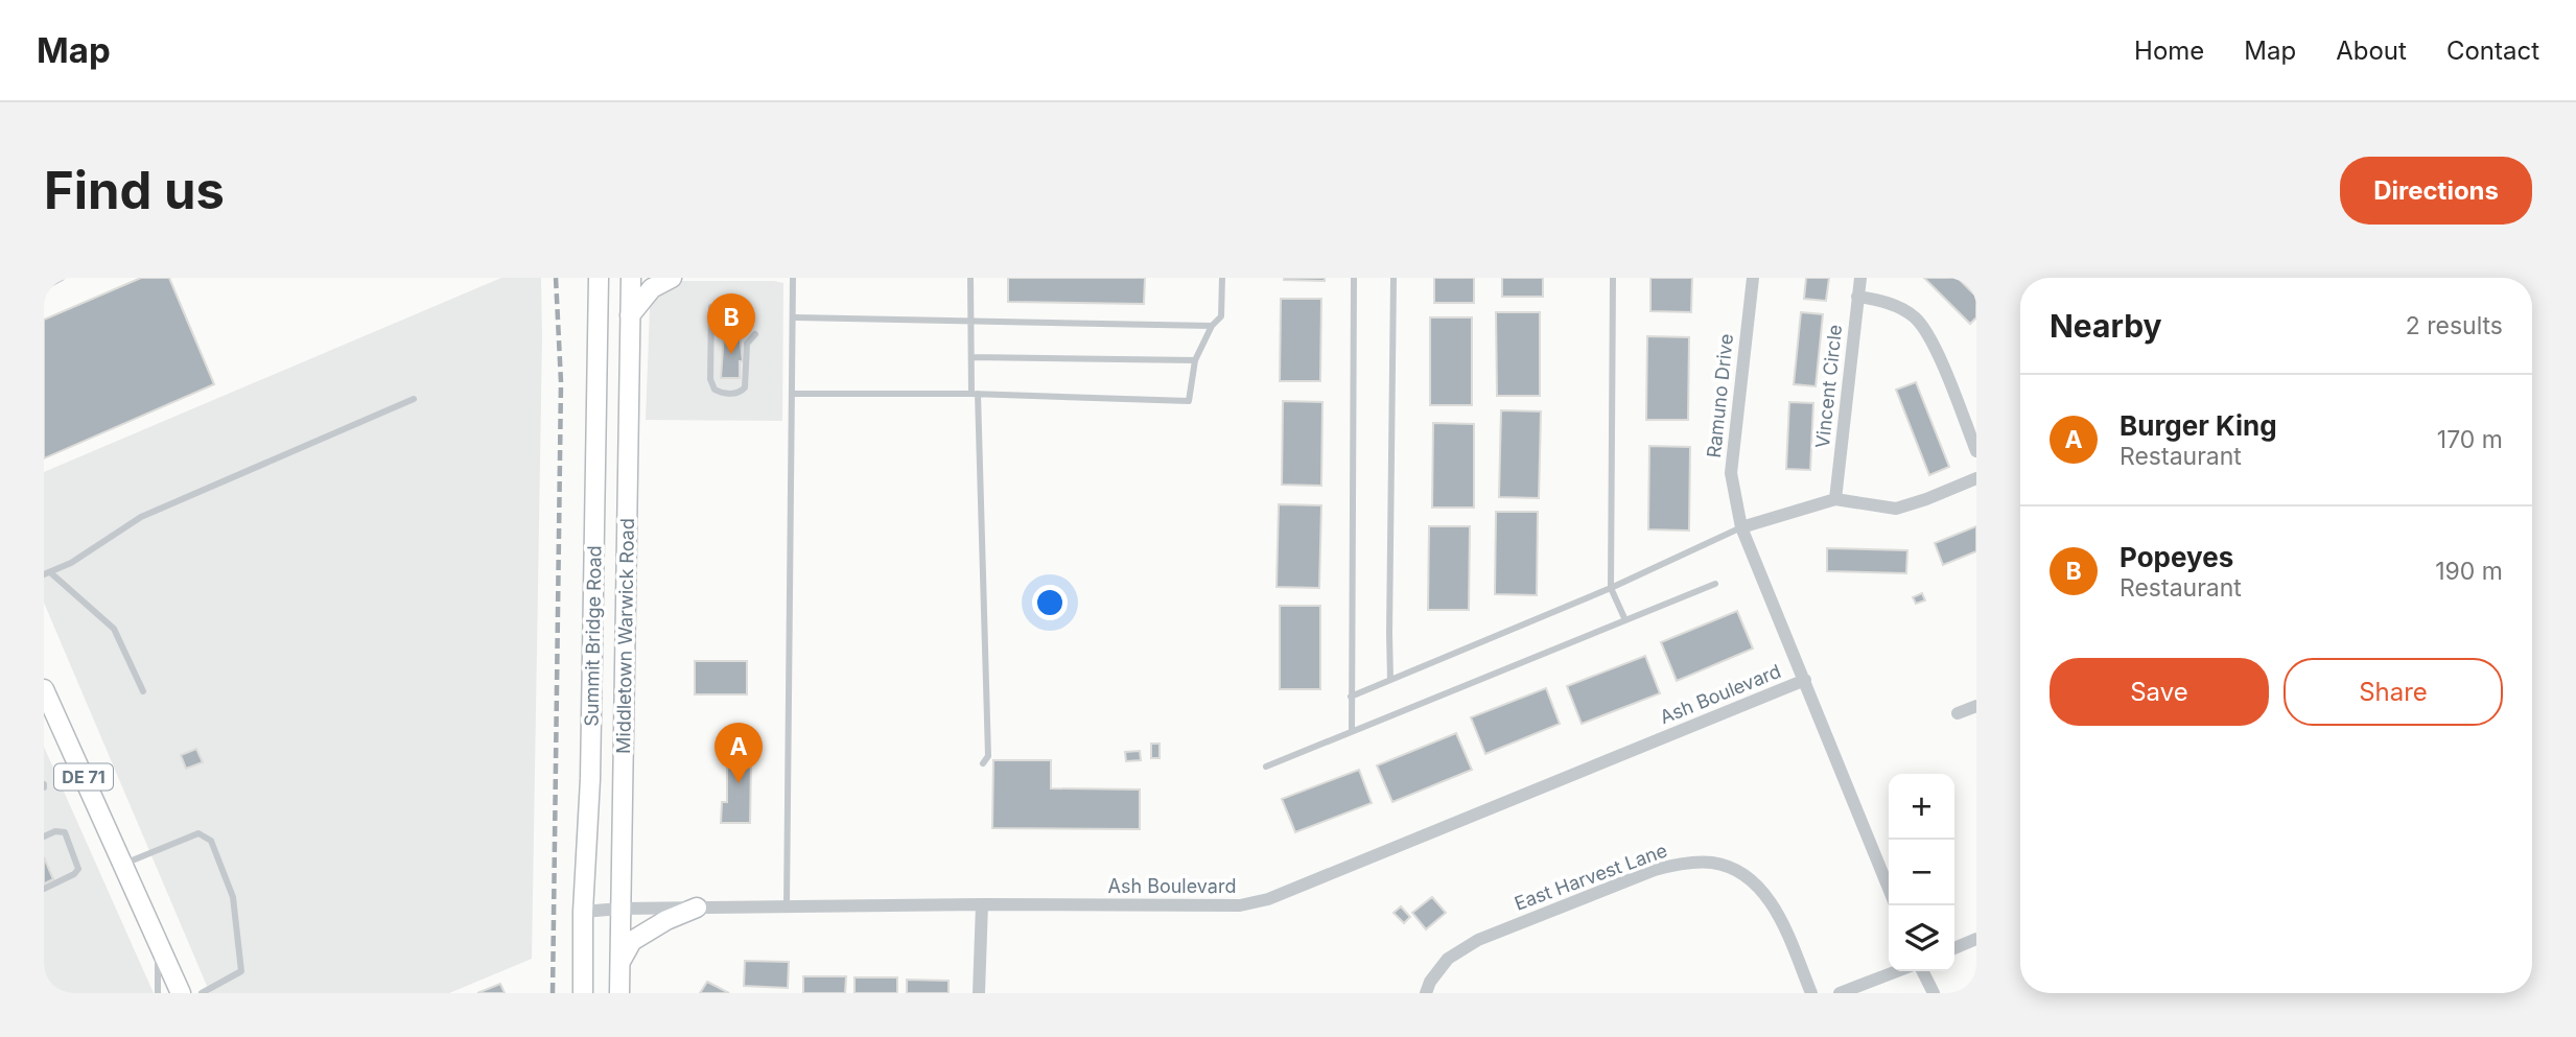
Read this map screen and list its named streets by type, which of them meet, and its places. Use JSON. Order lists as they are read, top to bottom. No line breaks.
{"streets":{"main road":["Summit Bridge Road","Middletown Warwick Road","DE 71"],"street":["Vincent Circle","Ramuno Drive","Ash Boulevard","East Harvest Lane"]},"crossings":[["Ramuno Drive","Ash Boulevard"],["Summit Bridge Road","Ash Boulevard"],["Middletown Warwick Road","Ash Boulevard"]],"page":{"header":"Map","nav":["Home","Map","About","Contact"],"buttons":["Directions",["Save","Share"]],"title":"Find us","heading":["Nearby","2 results"],"pins":["B","A"],"list":[{"mark":"A","name":"Burger King","note":"Restaurant","value":"170 m"},{"mark":"B","name":"Popeyes","note":"Restaurant","value":"190 m"}],"map_buttons":["+","−"]}}
